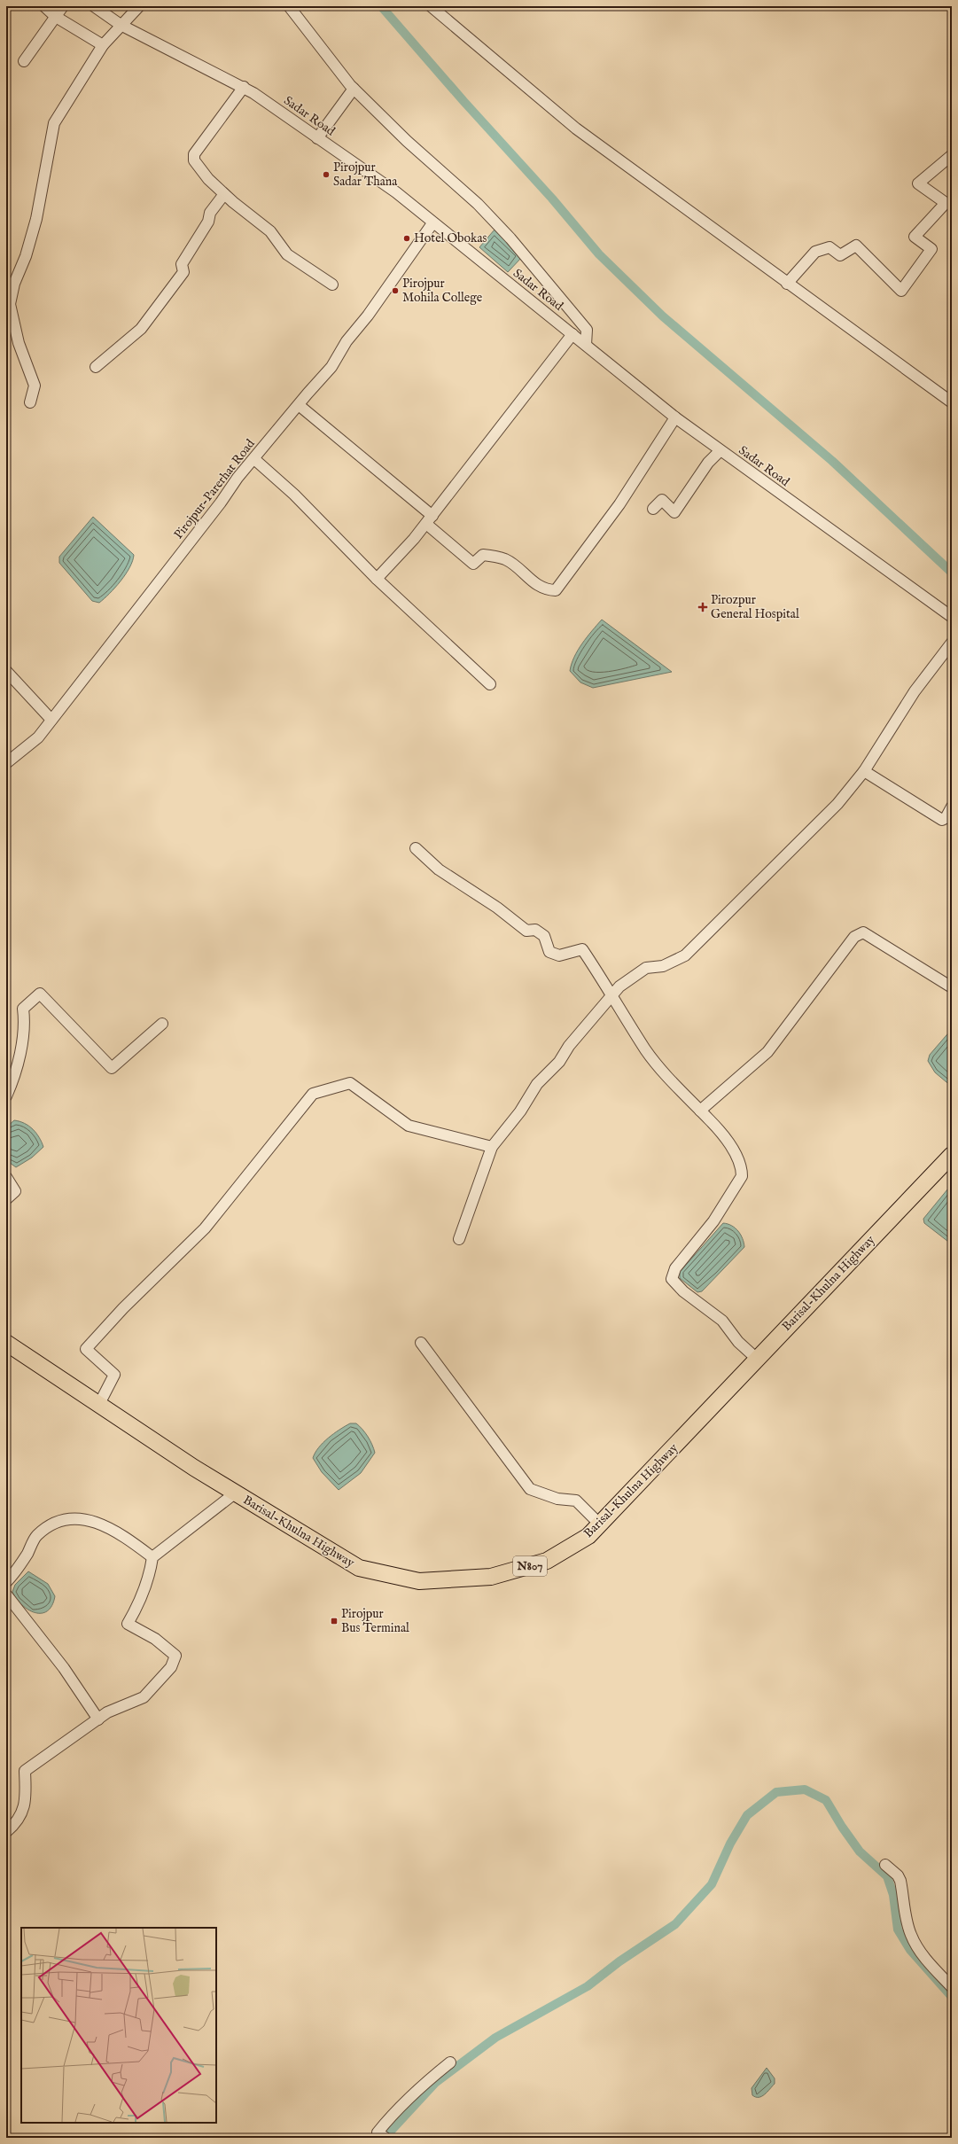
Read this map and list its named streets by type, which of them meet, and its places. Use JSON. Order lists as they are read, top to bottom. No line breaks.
{"streets":{"highway":["Barisal-Khulna Highway","N807"],"street":["Sadar Road","Pirojpur-Parerhat Road"]},"crossings":[["Sadar Road","Pirojpur-Parerhat Road"]],"places":{"other":["Pirojpur Sadar Thana","Hotel Obokas","Pirojpur Mohila College"],"health":["Pirozpur General Hospital"],"transit":["Pirojpur Bus Terminal"]}}
